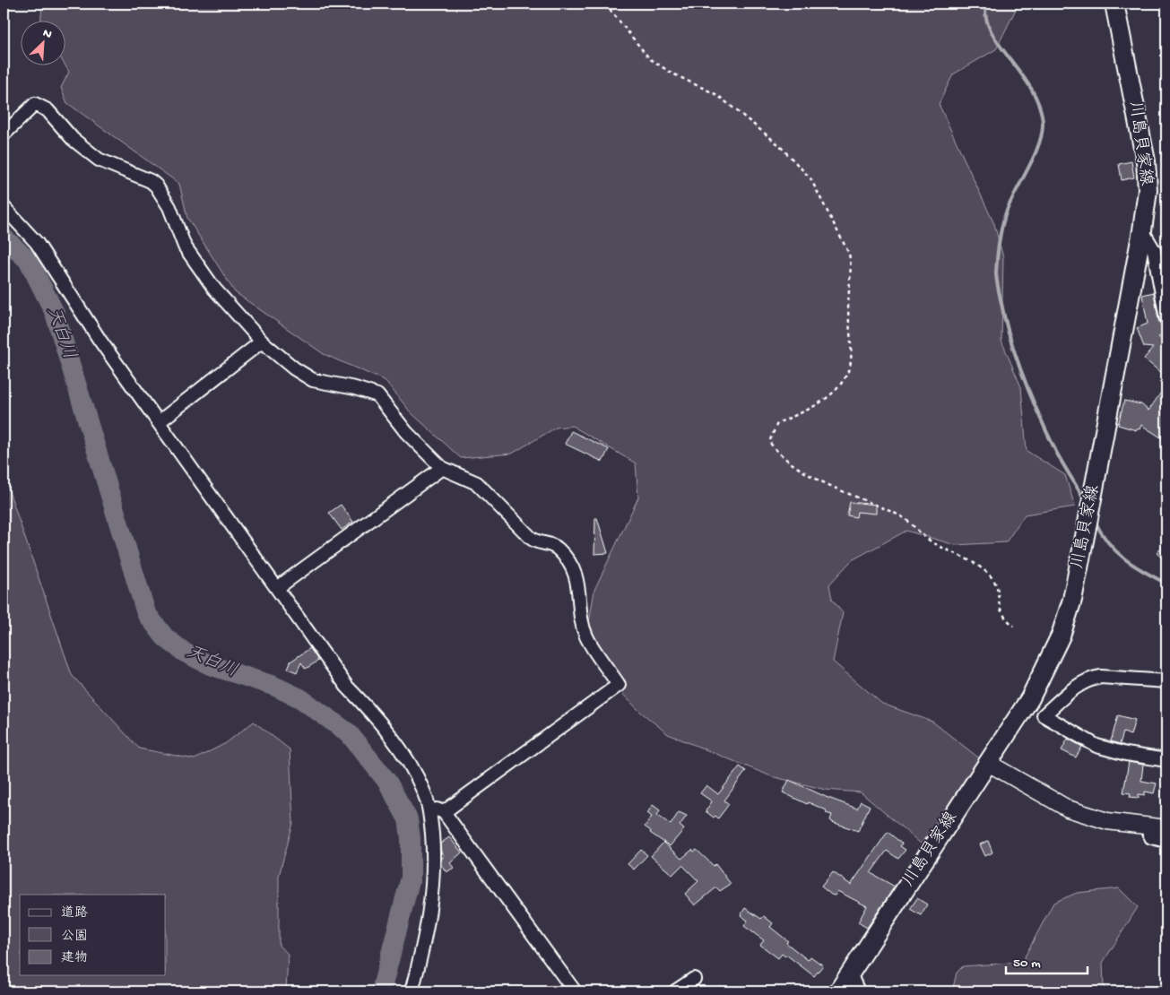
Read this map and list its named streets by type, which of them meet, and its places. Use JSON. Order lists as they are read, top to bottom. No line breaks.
{"streets":{"main road":["川島貝家線"]},"water":["天白川"],"legend":["道路","公園","建物"],"scale_bar":"50 m","north":"top right"}
